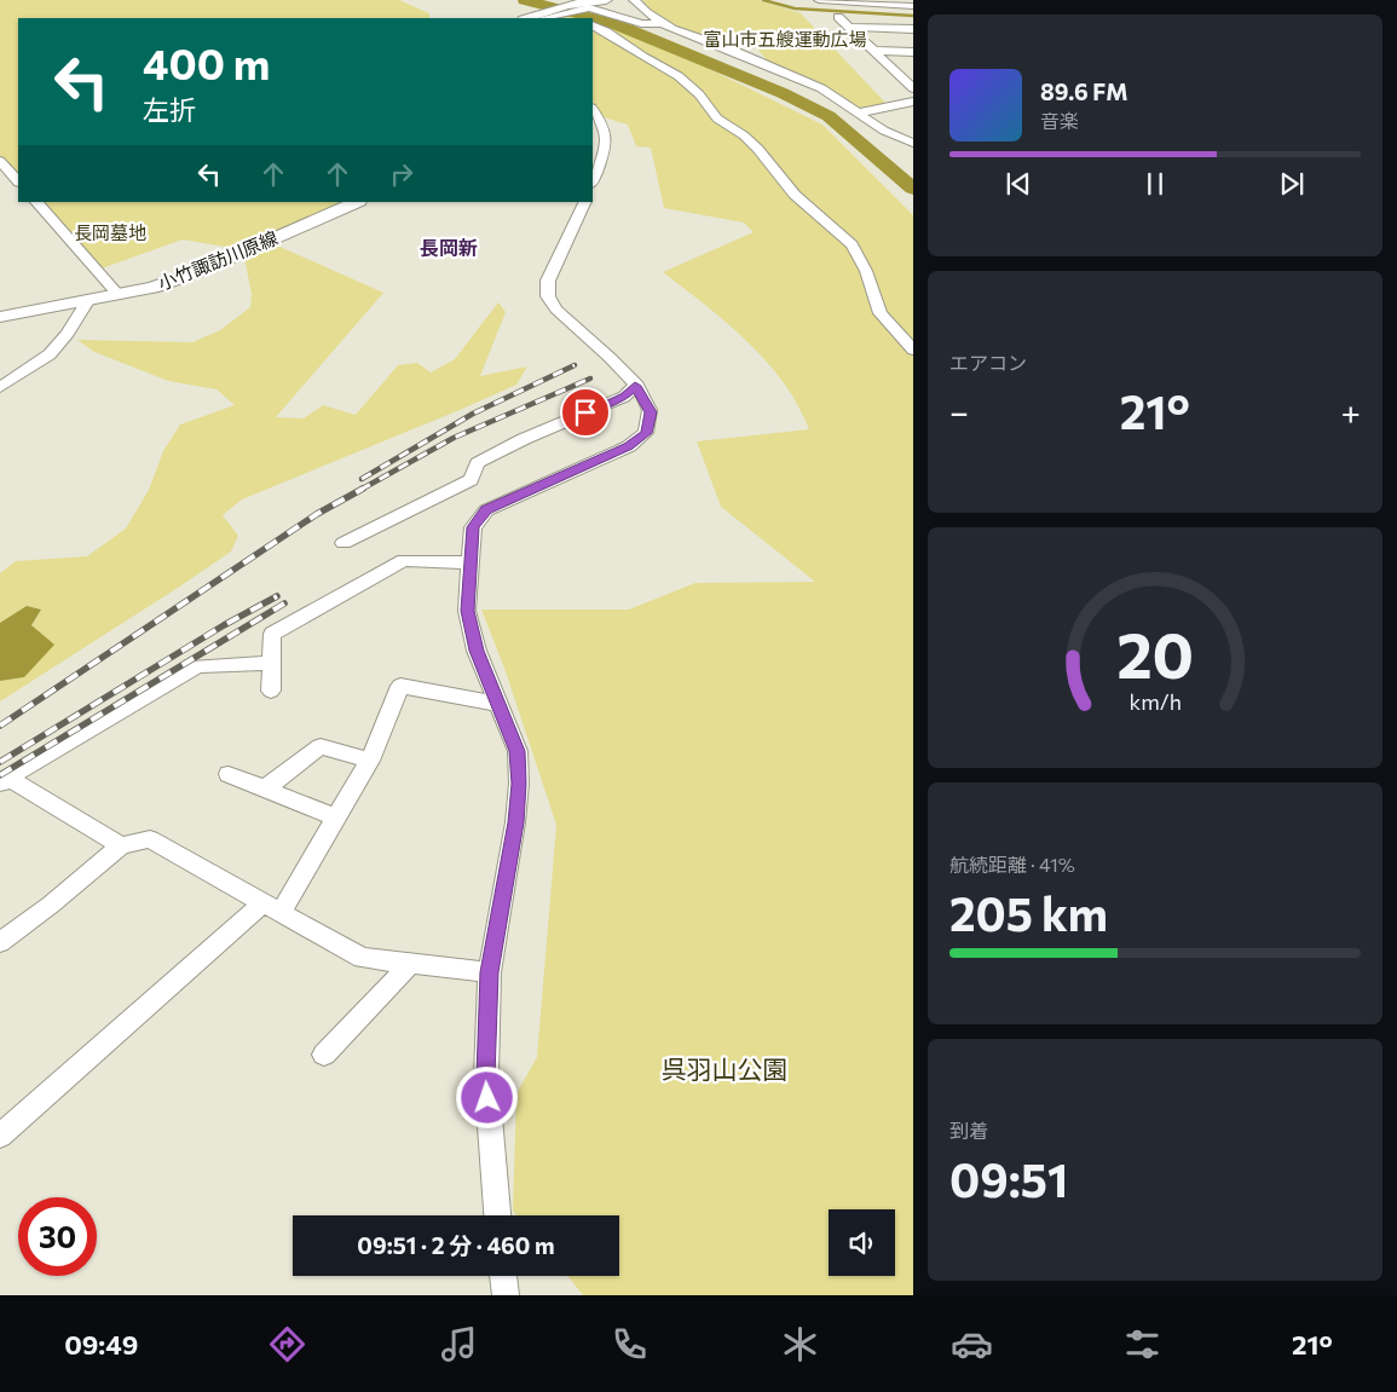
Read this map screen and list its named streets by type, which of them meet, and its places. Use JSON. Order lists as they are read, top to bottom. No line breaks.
{"streets":{"main road":["小竹諏訪川原線"]},"districts":["長岡新"],"parks":["富山市五艘運動広場","長岡墓地","呉羽山公園"],"page":{"turn":["400 m","左折"],"song":["89.6 FM","音楽"],"tile":["エアコン",["航続距離 · 41%","205 km"],["到着","09:51"]],"heat":["−","21°","+"],"limit":"30","trip":"09:51 · 2 分 · 460 m","tabs":["09:49","21°"],"gauge":["20","km/h"]}}
